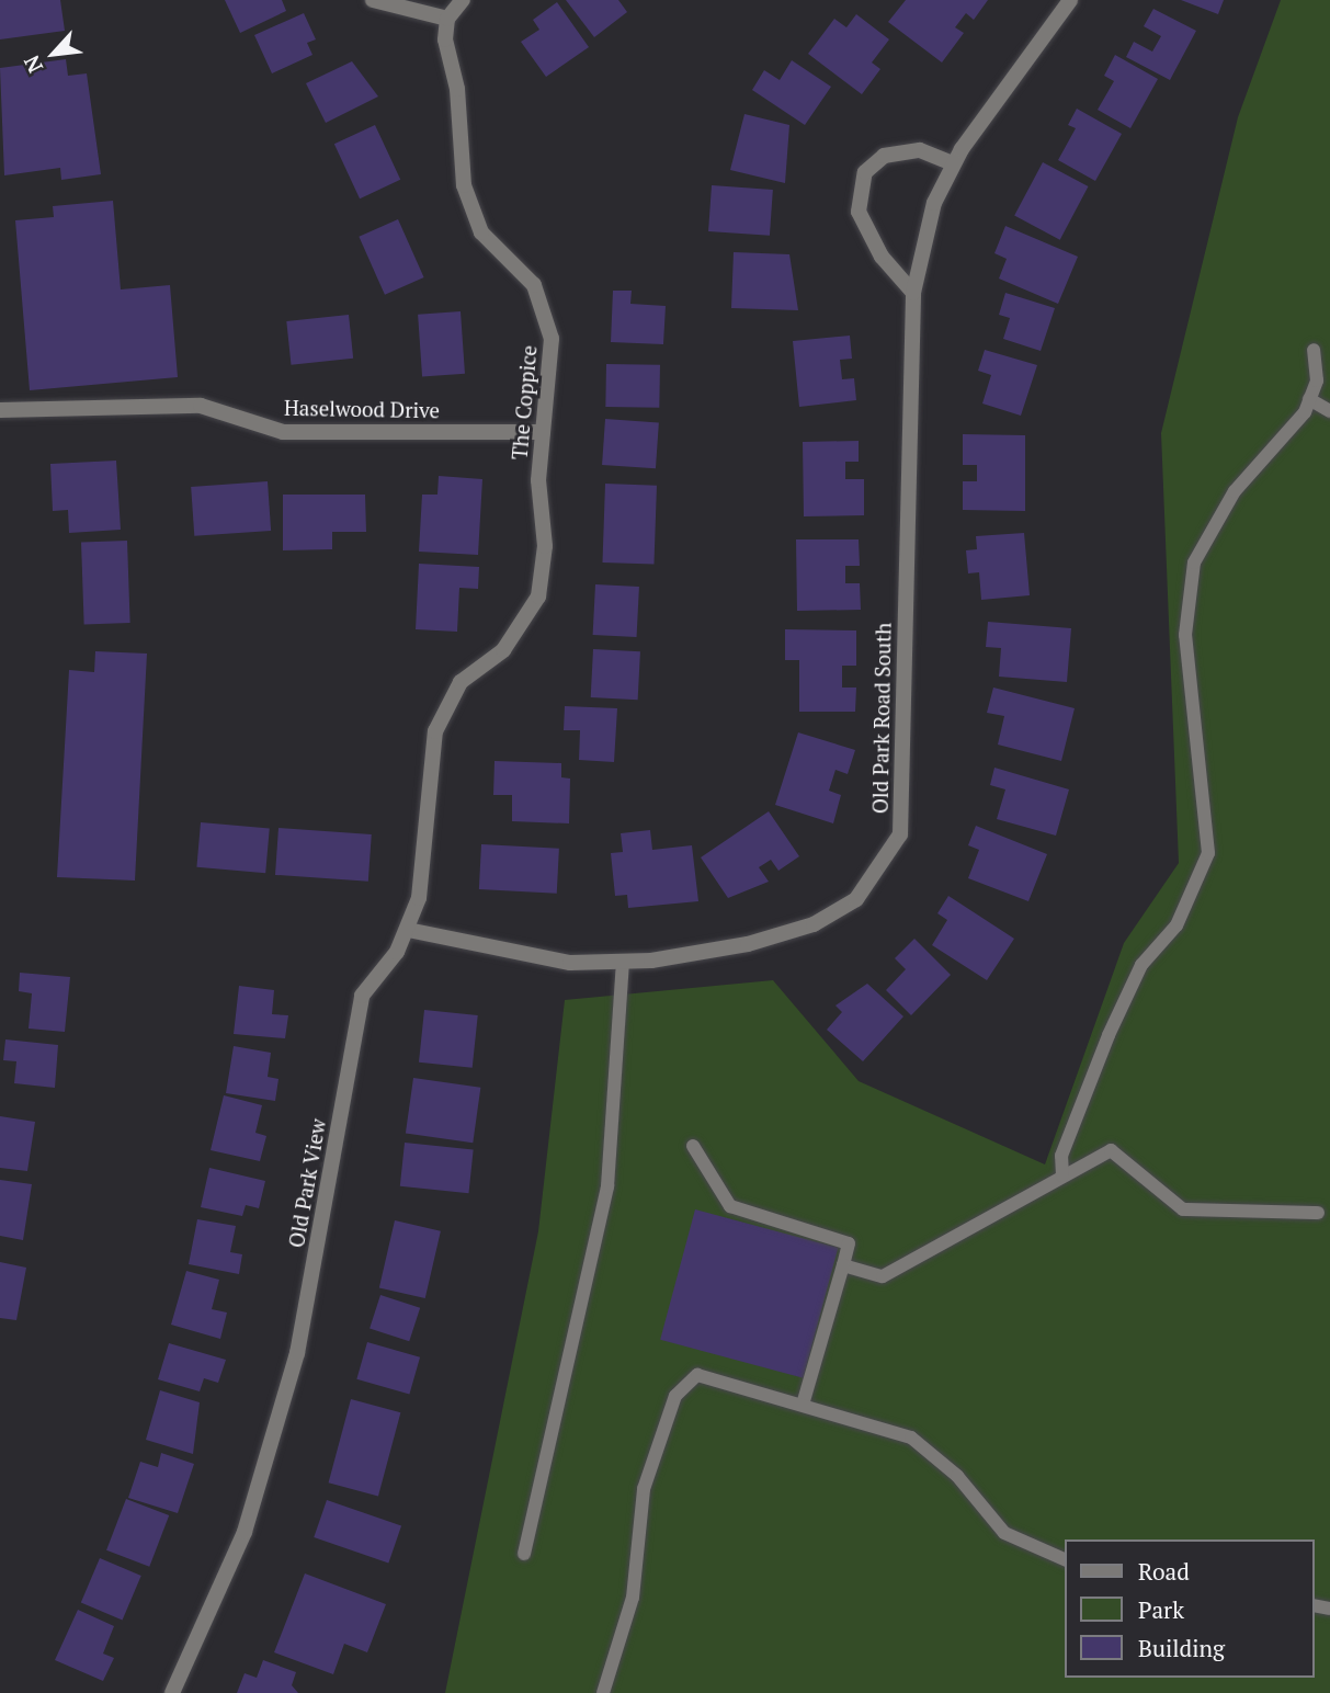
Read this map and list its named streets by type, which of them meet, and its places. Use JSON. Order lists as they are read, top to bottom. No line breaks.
{"streets":{"street":["The Coppice","Haselwood Drive","Old Park Road South","Old Park View"]},"crossings":[["The Coppice","Haselwood Drive"],["The Coppice","Old Park View"],["Old Park Road South","Old Park View"]],"legend":["Road","Park","Building"],"north":"bottom left"}
